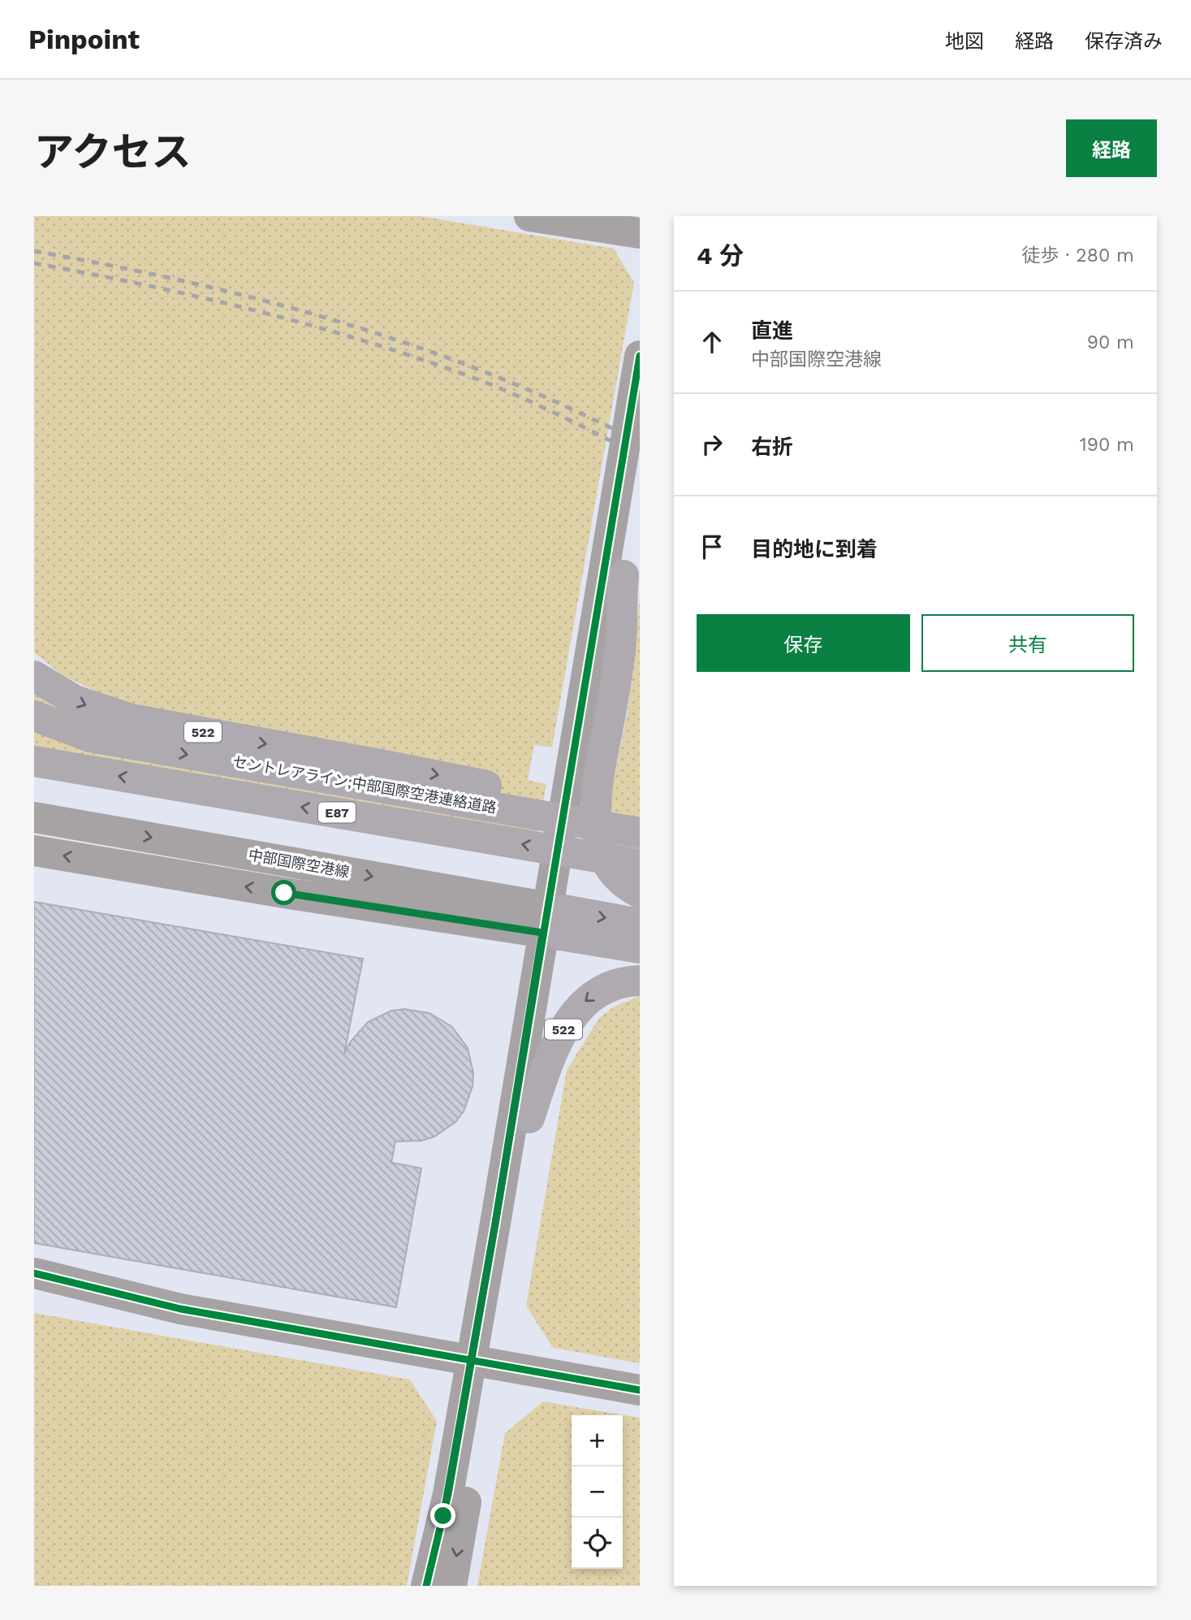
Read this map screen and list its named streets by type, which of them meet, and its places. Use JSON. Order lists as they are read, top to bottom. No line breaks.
{"streets":{"highway":["522","セントレアライン;中部国際空港連絡道路","E87"],"street":["中部国際空港線"]},"page":{"header":"Pinpoint","nav":["地図","経路","保存済み"],"title":"アクセス","buttons":["経路",["保存","共有"]],"heading":["4 分","徒歩 · 280 m"],"list":[["直進","中部国際空港線","90 m"],["右折","190 m"],"目的地に到着"],"map_buttons":["+","−"]}}
